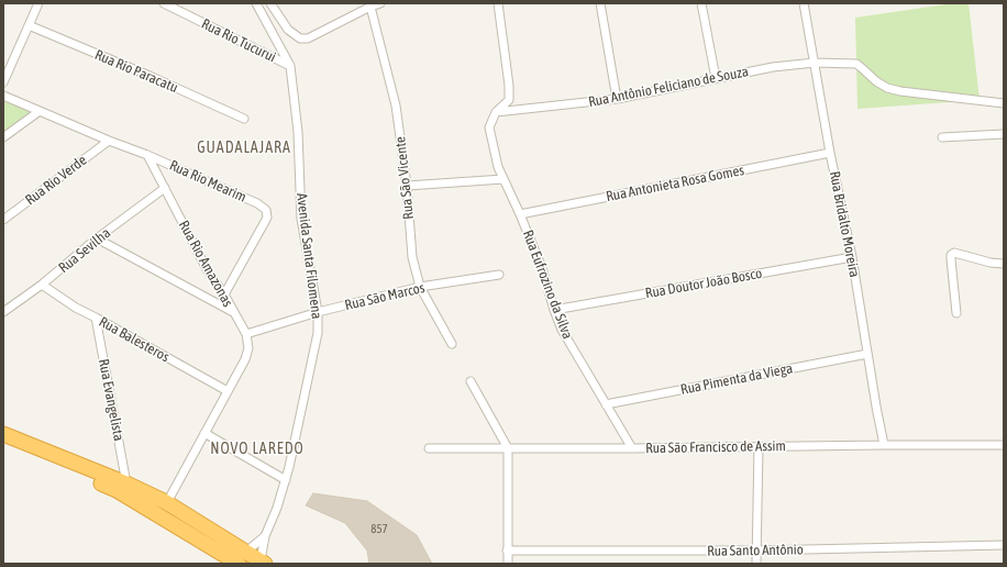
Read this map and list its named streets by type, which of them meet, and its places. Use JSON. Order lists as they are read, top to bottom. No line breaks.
{"streets":{"street":["Rua Rio Tucurui","Rua Rio Paracatu","Rua Antônio Feliciano de Souza","Rua São Vicente","Rua Rio Verde","Rua Rio Mearim","Rua Antonieta Rosa Gomes","Rua Bridalto Moreira","Rua Sevilha","Avenida Santa Filomena","Rua Rio Amazonas","Rua Doutor João Bosco","Rua Eufrozino da Silva","Rua São Marcos","Rua Balesteros","Rua Pimenta da Viega","Rua Evangelista","Rua São Francisco de Assim","Rua Santo Antônio"]},"crossings":[["Rua Rio Tucurui","Avenida Santa Filomena"],["Rua Antônio Feliciano de Souza","Rua Bridalto Moreira"],["Rua Antônio Feliciano de Souza","Rua Eufrozino da Silva"],["Rua São Vicente","Rua São Marcos"],["Rua Rio Mearim","Rua Rio Amazonas"],["Rua Antonieta Rosa Gomes","Rua Bridalto Moreira"],["Rua Antonieta Rosa Gomes","Rua Eufrozino da Silva"],["Rua Bridalto Moreira","Rua Doutor João Bosco"],["Rua Bridalto Moreira","Rua Pimenta da Viega"],["Rua Bridalto Moreira","Rua São Francisco de Assim"],["Rua Sevilha","Rua Rio Amazonas"],["Rua Sevilha","Rua Balesteros"],["Avenida Santa Filomena","Rua São Marcos"],["Rua Rio Amazonas","Rua São Marcos"],["Rua Rio Amazonas","Rua Balesteros"],["Rua Doutor João Bosco","Rua Eufrozino da Silva"],["Rua Eufrozino da Silva","Rua Pimenta da Viega"],["Rua Eufrozino da Silva","Rua São Francisco de Assim"],["Rua Balesteros","Rua Evangelista"]],"districts":["GUADALAJARA","NOVO LAREDO"],"house_numbers":["857"]}
